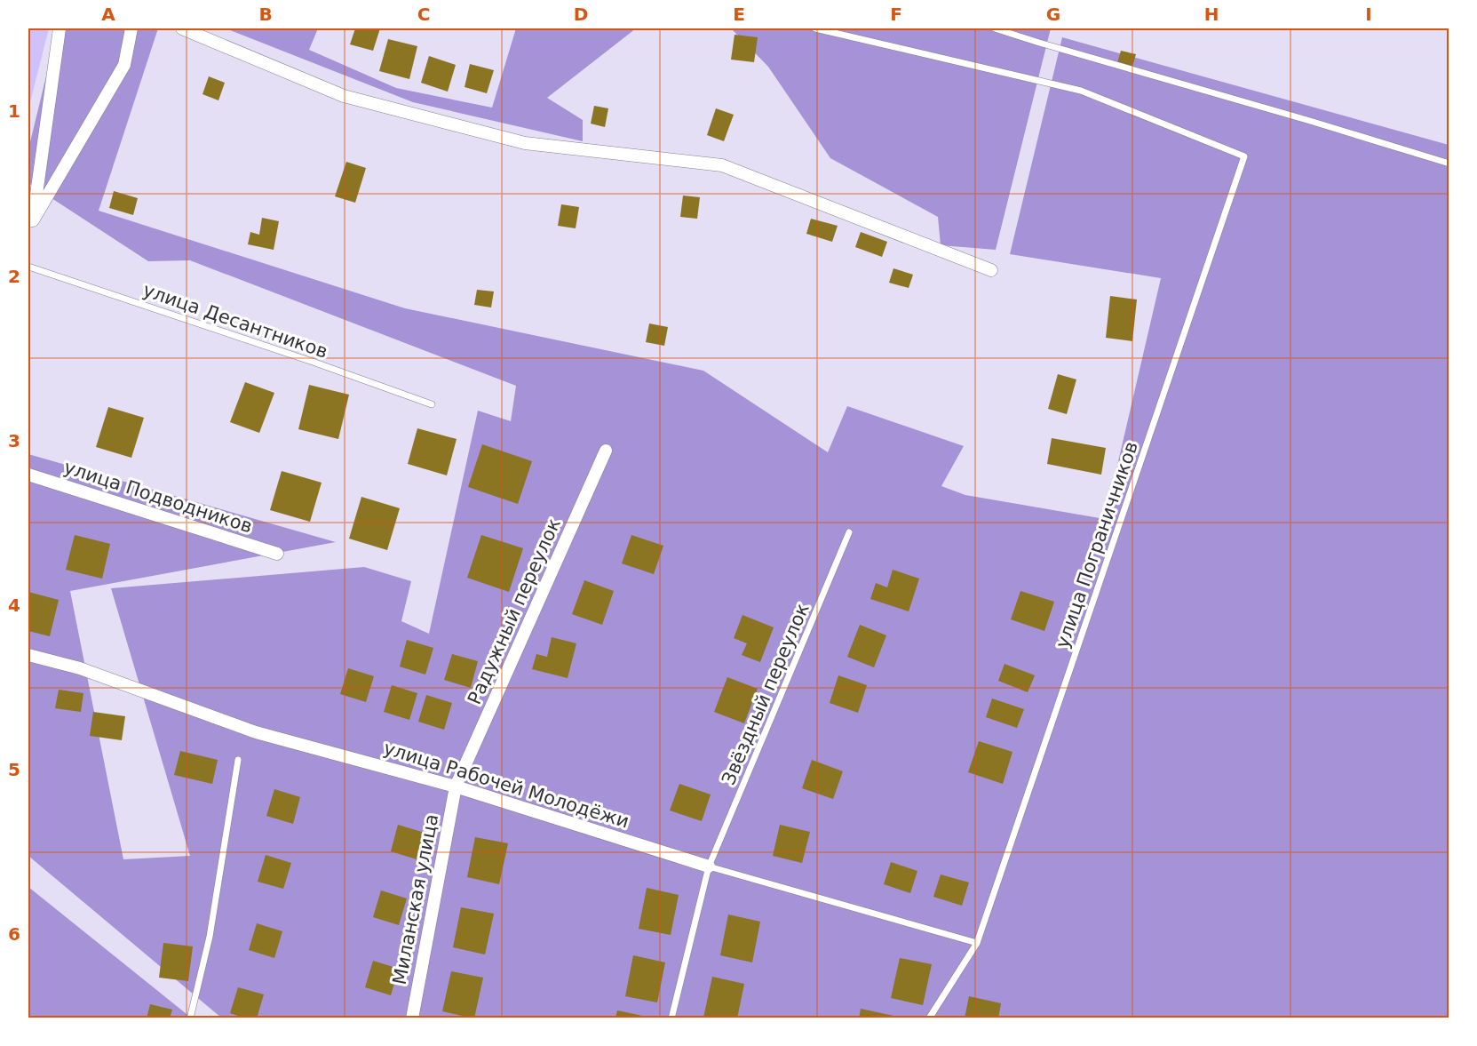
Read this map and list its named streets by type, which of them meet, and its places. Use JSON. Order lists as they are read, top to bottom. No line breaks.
{"streets":{"street":["улица Подводников","Радужный переулок","улица Рабочей Молодёжи","Миланская улица"],"lane":["улица Десантников","улица Пограничников","Звёздный переулок"]},"crossings":[["улица Пограничников","улица Рабочей Молодёжи"],["Радужный переулок","улица Рабочей Молодёжи"],["Радужный переулок","Миланская улица"],["Звёздный переулок","улица Рабочей Молодёжи"],["улица Рабочей Молодёжи","Миланская улица"]],"grid":{"columns":["A","B","C","D","E","F","G","H","I"],"rows":["1","2","3","4","5","6"]}}
